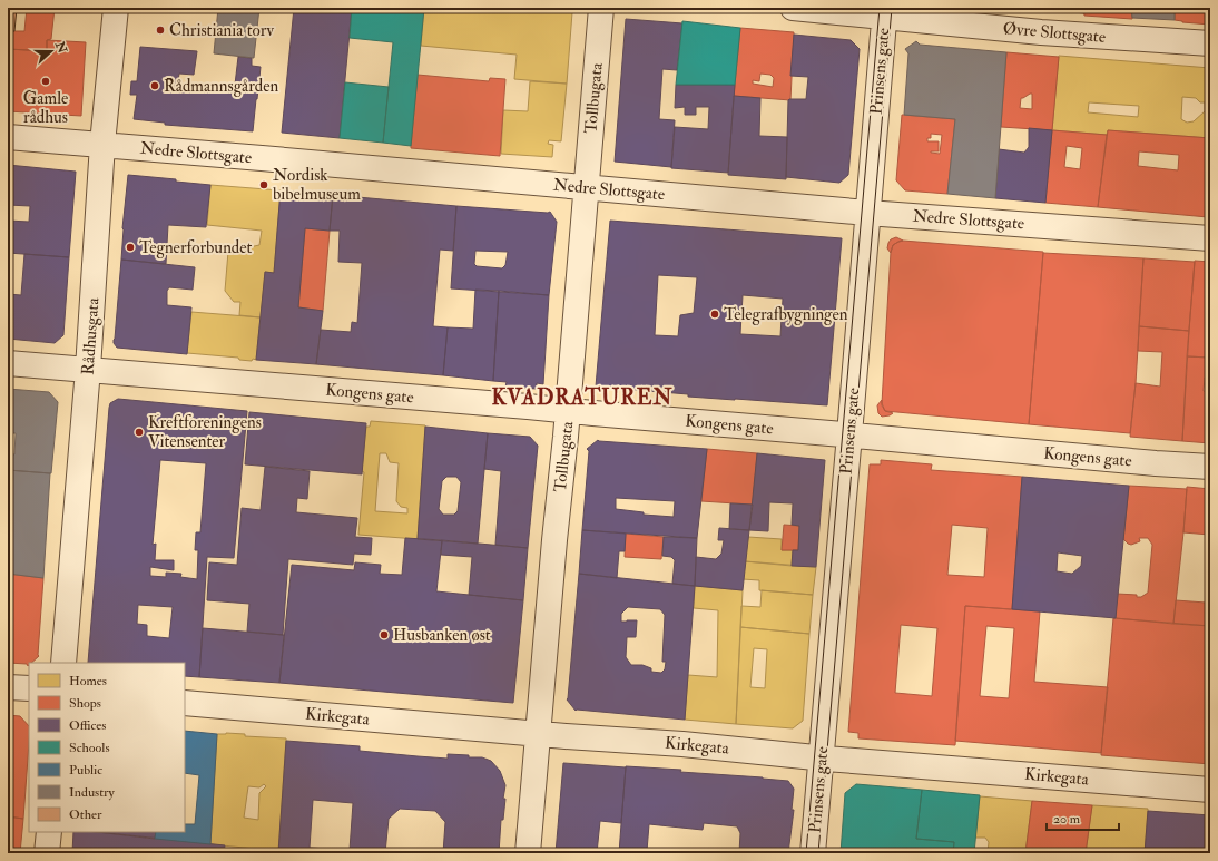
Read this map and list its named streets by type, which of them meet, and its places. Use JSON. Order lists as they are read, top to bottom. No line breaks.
{"streets":{"street":["Øvre Slottsgate","Prinsens gate","Tollbugata","Nedre Slottsgate","Rådhusgata","Kongens gate","Kirkegata"]},"crossings":[["Øvre Slottsgate","Prinsens gate"],["Prinsens gate","Nedre Slottsgate"],["Prinsens gate","Kongens gate"],["Prinsens gate","Kirkegata"],["Tollbugata","Nedre Slottsgate"],["Tollbugata","Kongens gate"],["Tollbugata","Kirkegata"],["Nedre Slottsgate","Rådhusgata"],["Rådhusgata","Kongens gate"]],"districts":["KVADRATUREN"],"places":["Christiania torv","Gamle rådhus","Rådmannsgården","Nordisk bibelmuseum","Tegnerforbundet","Telegrafbygningen","Kreftforeningens Vitensenter","Husbanken øst"],"legend":["Homes","Shops","Offices","Schools","Public","Industry","Other"],"scale_bar":"20 m","north":"right"}
